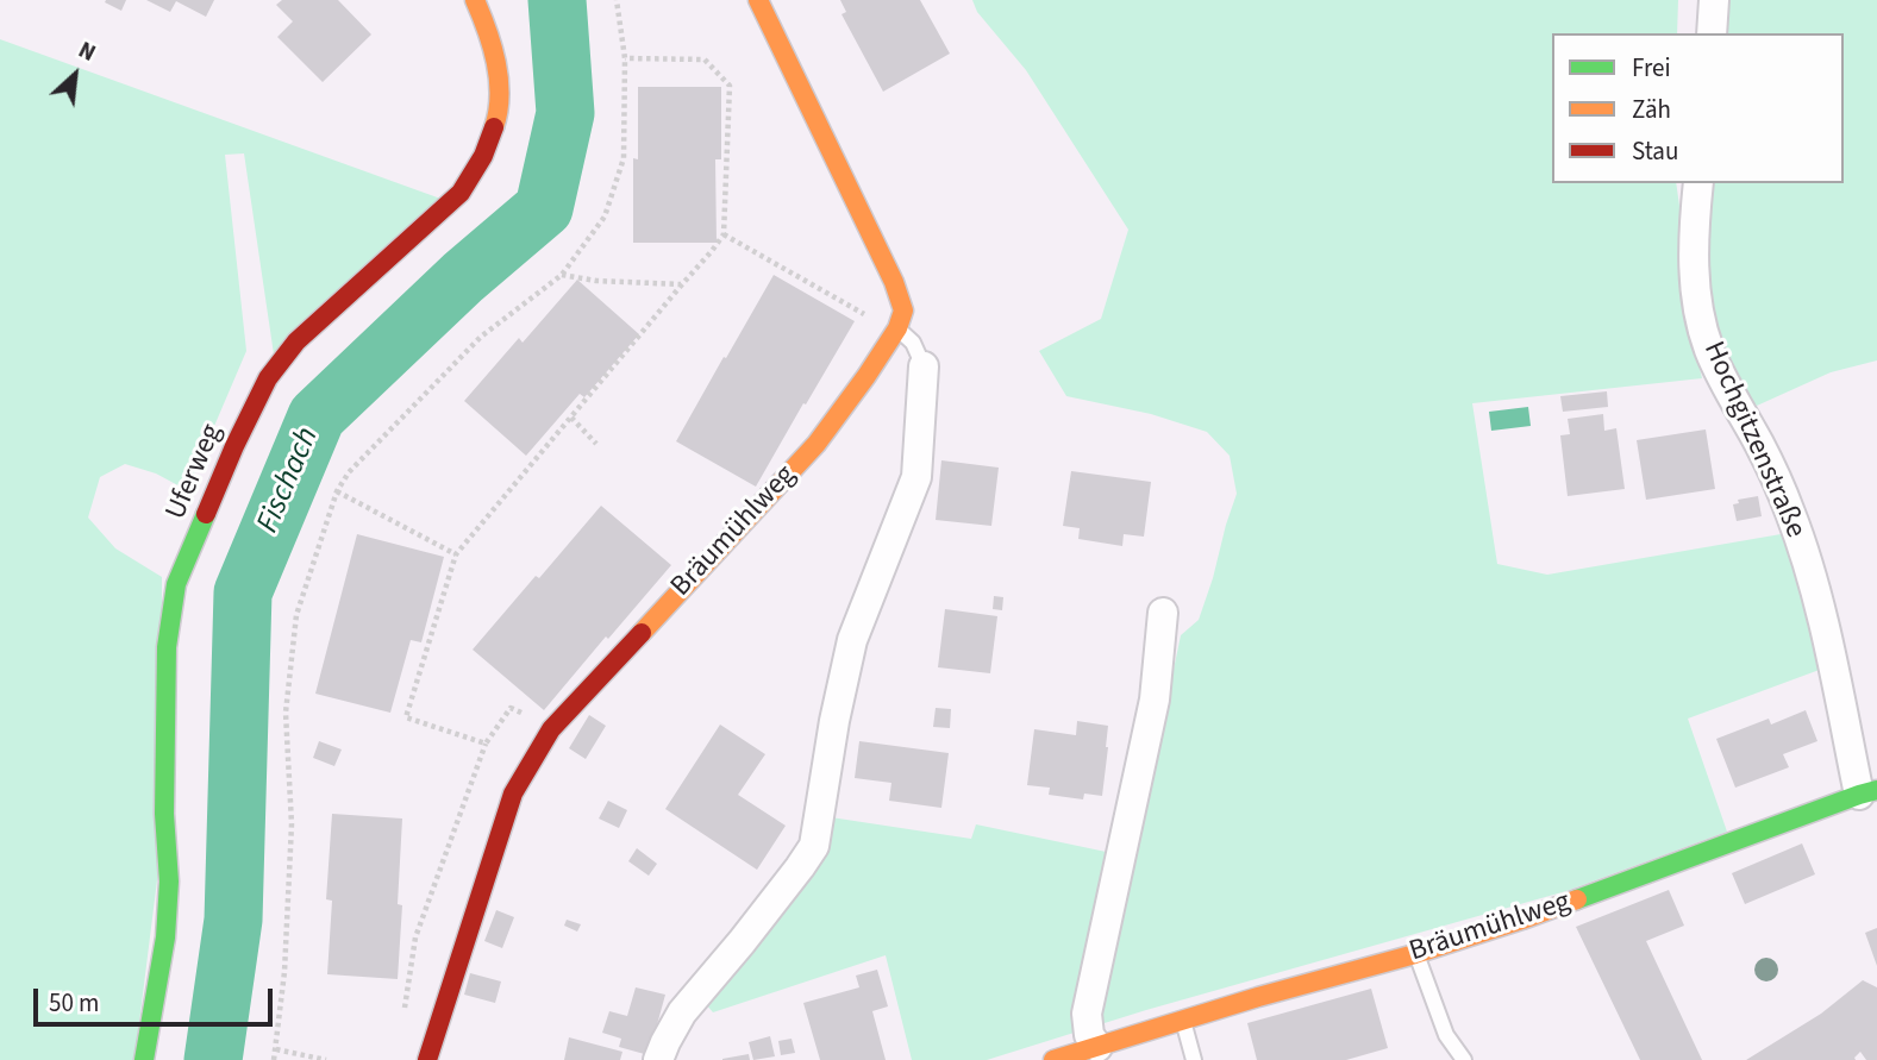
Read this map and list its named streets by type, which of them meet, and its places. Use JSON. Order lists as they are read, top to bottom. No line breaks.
{"streets":{"street":["Hochgitzenstraße","Uferweg","Bräumühlweg"]},"crossings":[["Hochgitzenstraße","Bräumühlweg"]],"water":["Fischach"],"legend":["Frei","Zäh","Stau"],"scale_bar":"50 m","north":"top right"}
